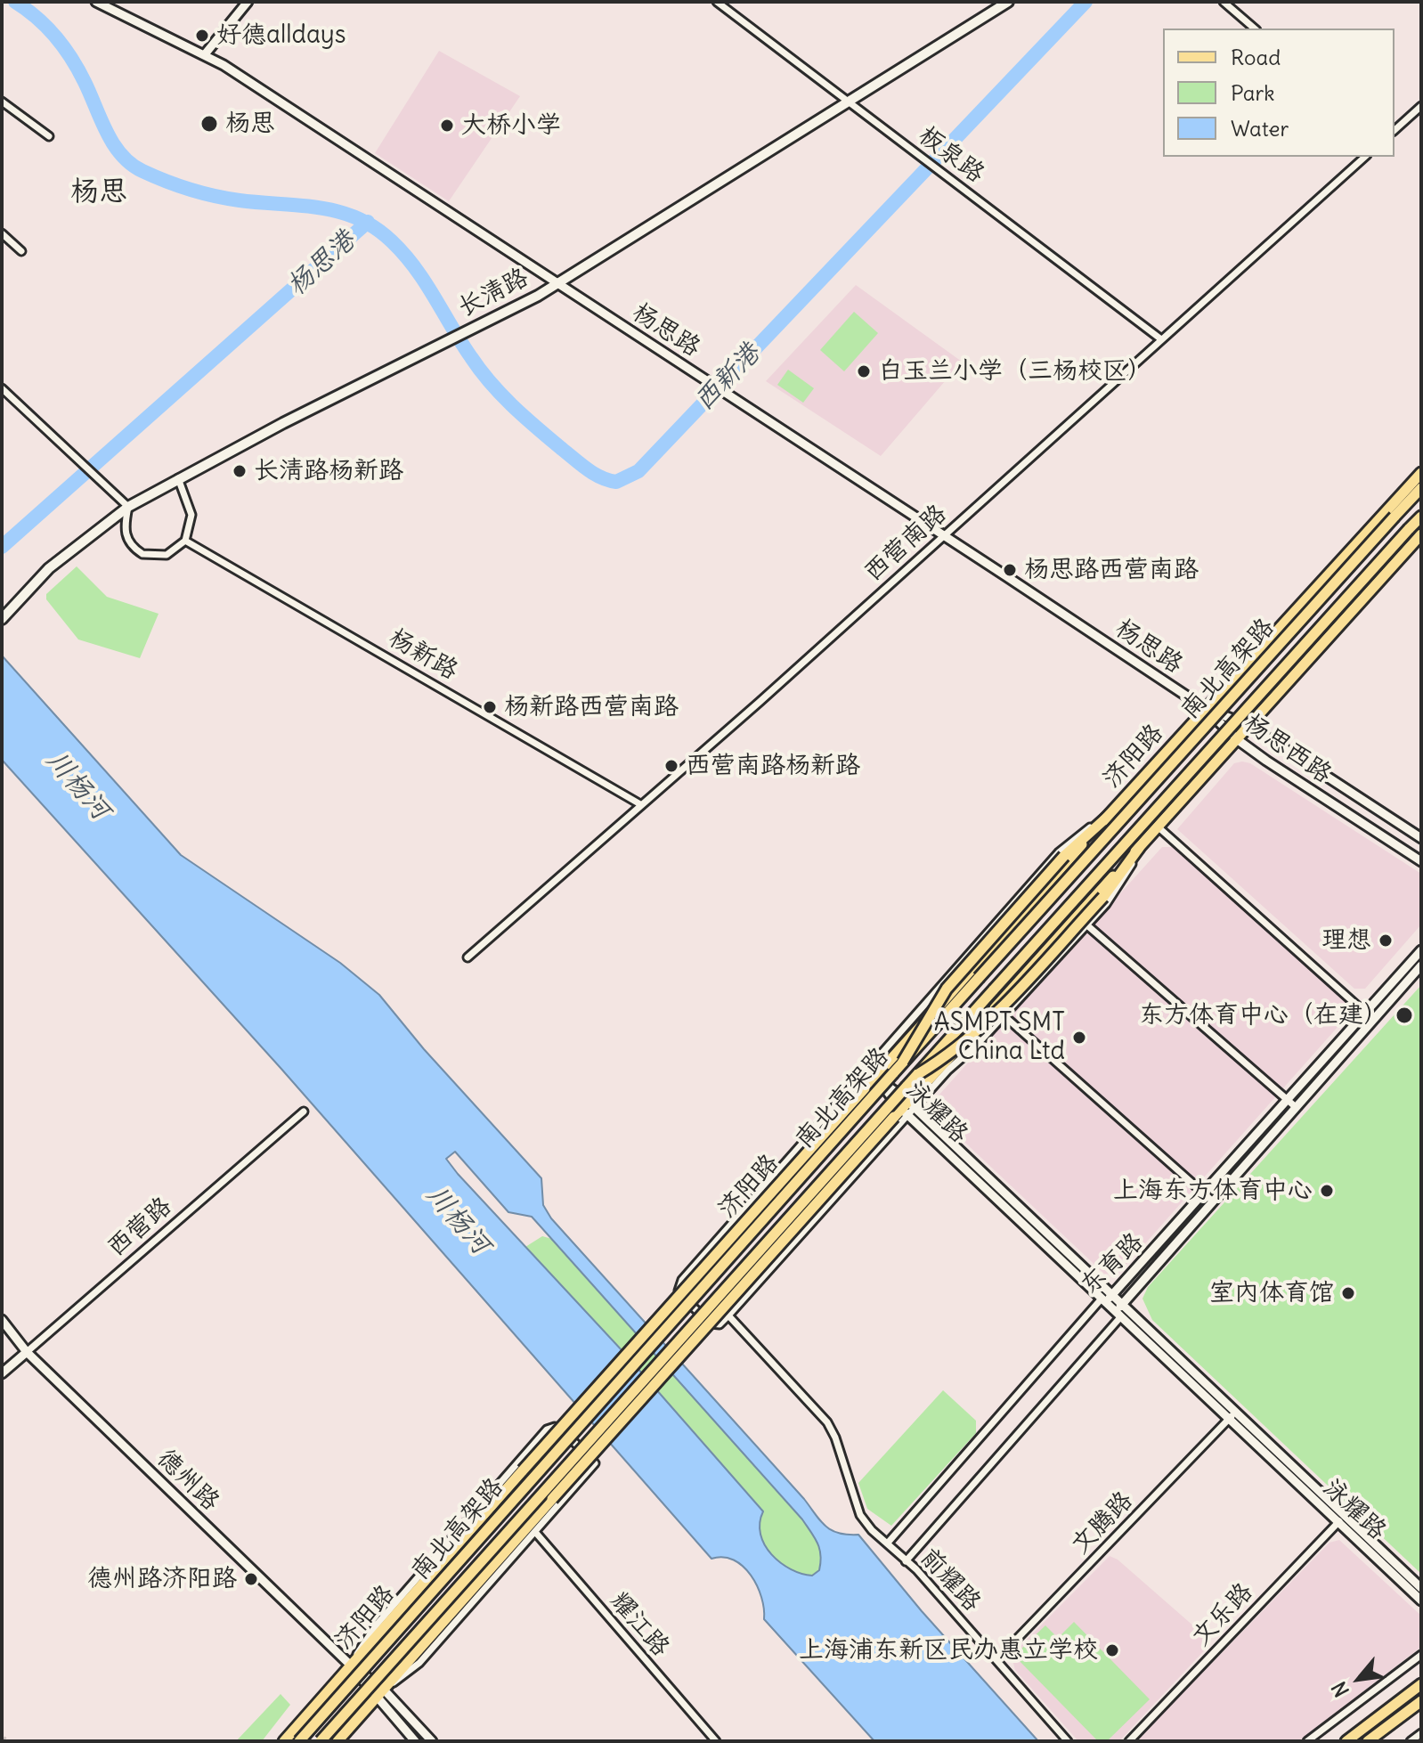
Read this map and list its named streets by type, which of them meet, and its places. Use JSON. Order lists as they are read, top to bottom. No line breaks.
{"streets":{"main road":["长清路","南北高架路","济阳路"],"street":["板泉路","杨思路","西营南路","杨新路","杨思西路","泳耀路","西营路","东育路","德州路","文腾路","前耀路","文乐路","耀江路"]},"crossings":[["板泉路","长清路"],["板泉路","西营南路"],["长清路","杨思路"],["长清路","杨新路"],["杨思路","西营南路"],["杨思路","杨思西路"],["杨思路","济阳路"],["西营南路","杨新路"],["杨思西路","济阳路"],["济阳路","泳耀路"],["济阳路","德州路"],["泳耀路","东育路"],["泳耀路","文腾路"],["泳耀路","文乐路"],["西营路","德州路"],["东育路","前耀路"],["文腾路","前耀路"]],"districts":["杨思"],"water":["杨思港","西新港","川杨河"],"places":["好德alldays","杨思","大桥小学","白玉兰小学（三杨校区）","长清路杨新路","杨思路西营南路","杨新路西营南路","西营南路杨新路","理想","东方体育中心（在建）","ASMPT SMT China Ltd","上海东方体育中心","室内体育馆","德州路济阳路","上海浦东新区民办惠立学校"],"legend":["Road","Park","Water"],"north":"bottom left"}
